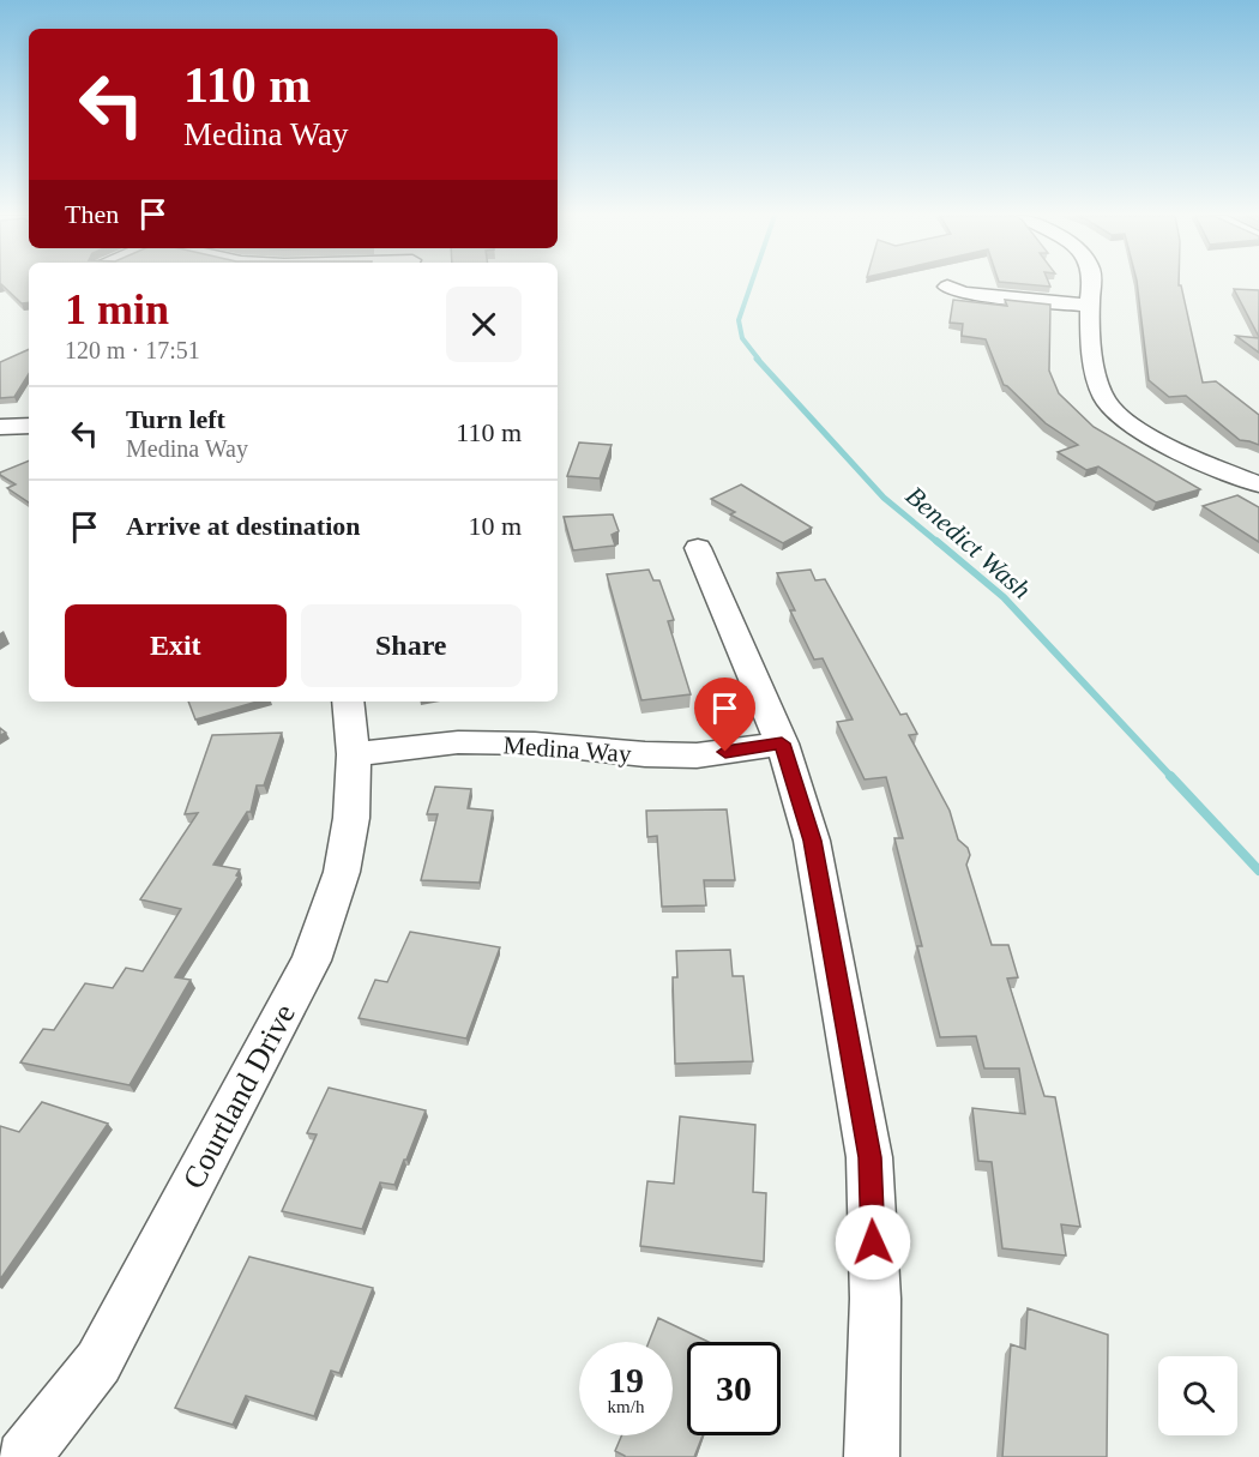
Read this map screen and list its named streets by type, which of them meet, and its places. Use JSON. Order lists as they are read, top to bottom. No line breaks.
{"streets":{"street":["Medina Way","Courtland Drive"]},"crossings":[["Medina Way","Courtland Drive"]],"water":["Benedict Wash"],"page":{"turn":["110 m","Medina Way"],"then":"Then","heading":["1 min","120 m · 17:51"],"list":[{"name":"Turn left","note":"Medina Way","value":"110 m"},{"name":"Arrive at destination","value":"10 m"}],"buttons":["Exit","Share"],"speed":"19 km/h","limit":"30"}}
